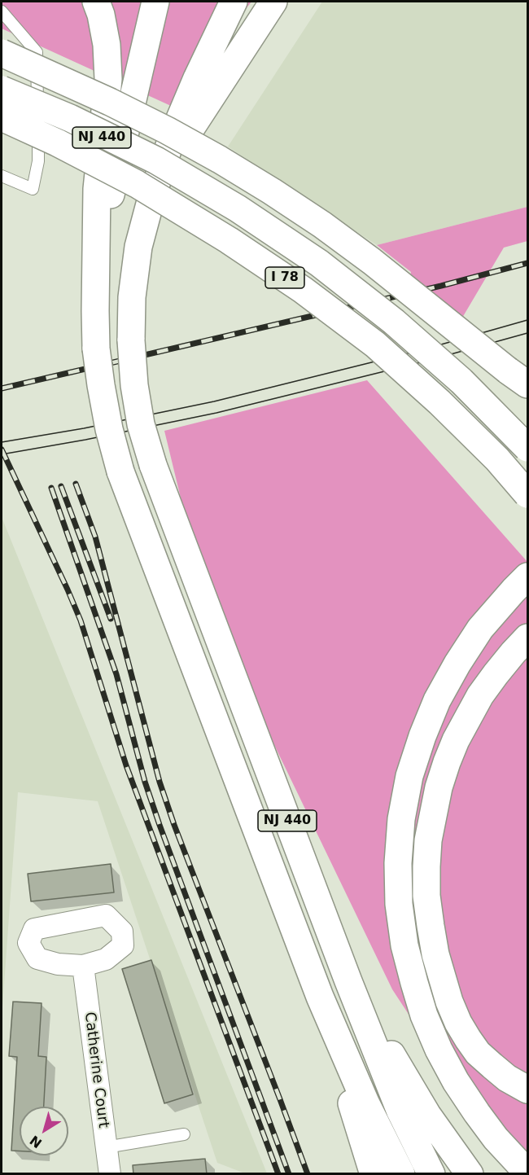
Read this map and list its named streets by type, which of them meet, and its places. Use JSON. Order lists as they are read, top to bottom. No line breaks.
{"streets":{"highway":["NJ 440","I 78"],"street":["Catherine Court"]},"north":"bottom left"}
